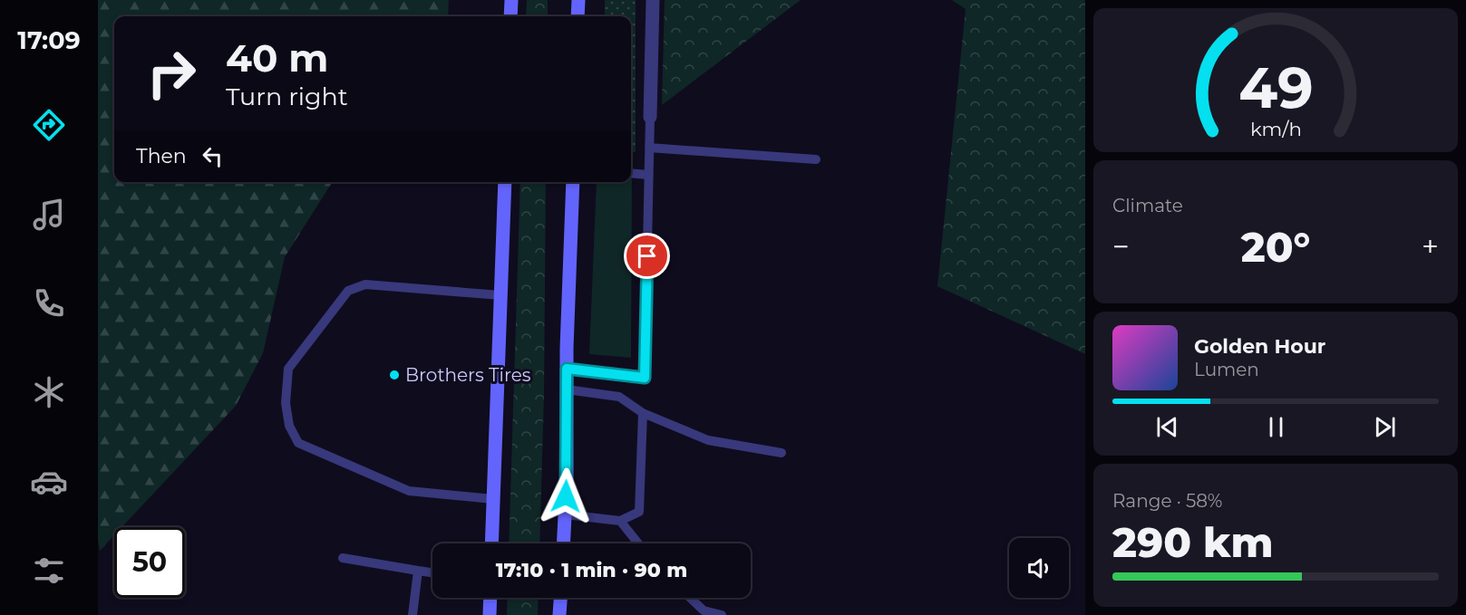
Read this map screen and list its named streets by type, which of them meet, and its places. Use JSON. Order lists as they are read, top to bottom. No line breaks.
{"places":["Brothers Tires"],"page":{"tabs":"17:09","turn":["40 m","Turn right"],"then":"Then","tile":["Climate",["Range · 58%","290 km"]],"heat":["−","20°","+"],"song":["Golden Hour","Lumen"],"limit":"50","trip":"17:10 · 1 min · 90 m","gauge":["49","km/h"]}}
